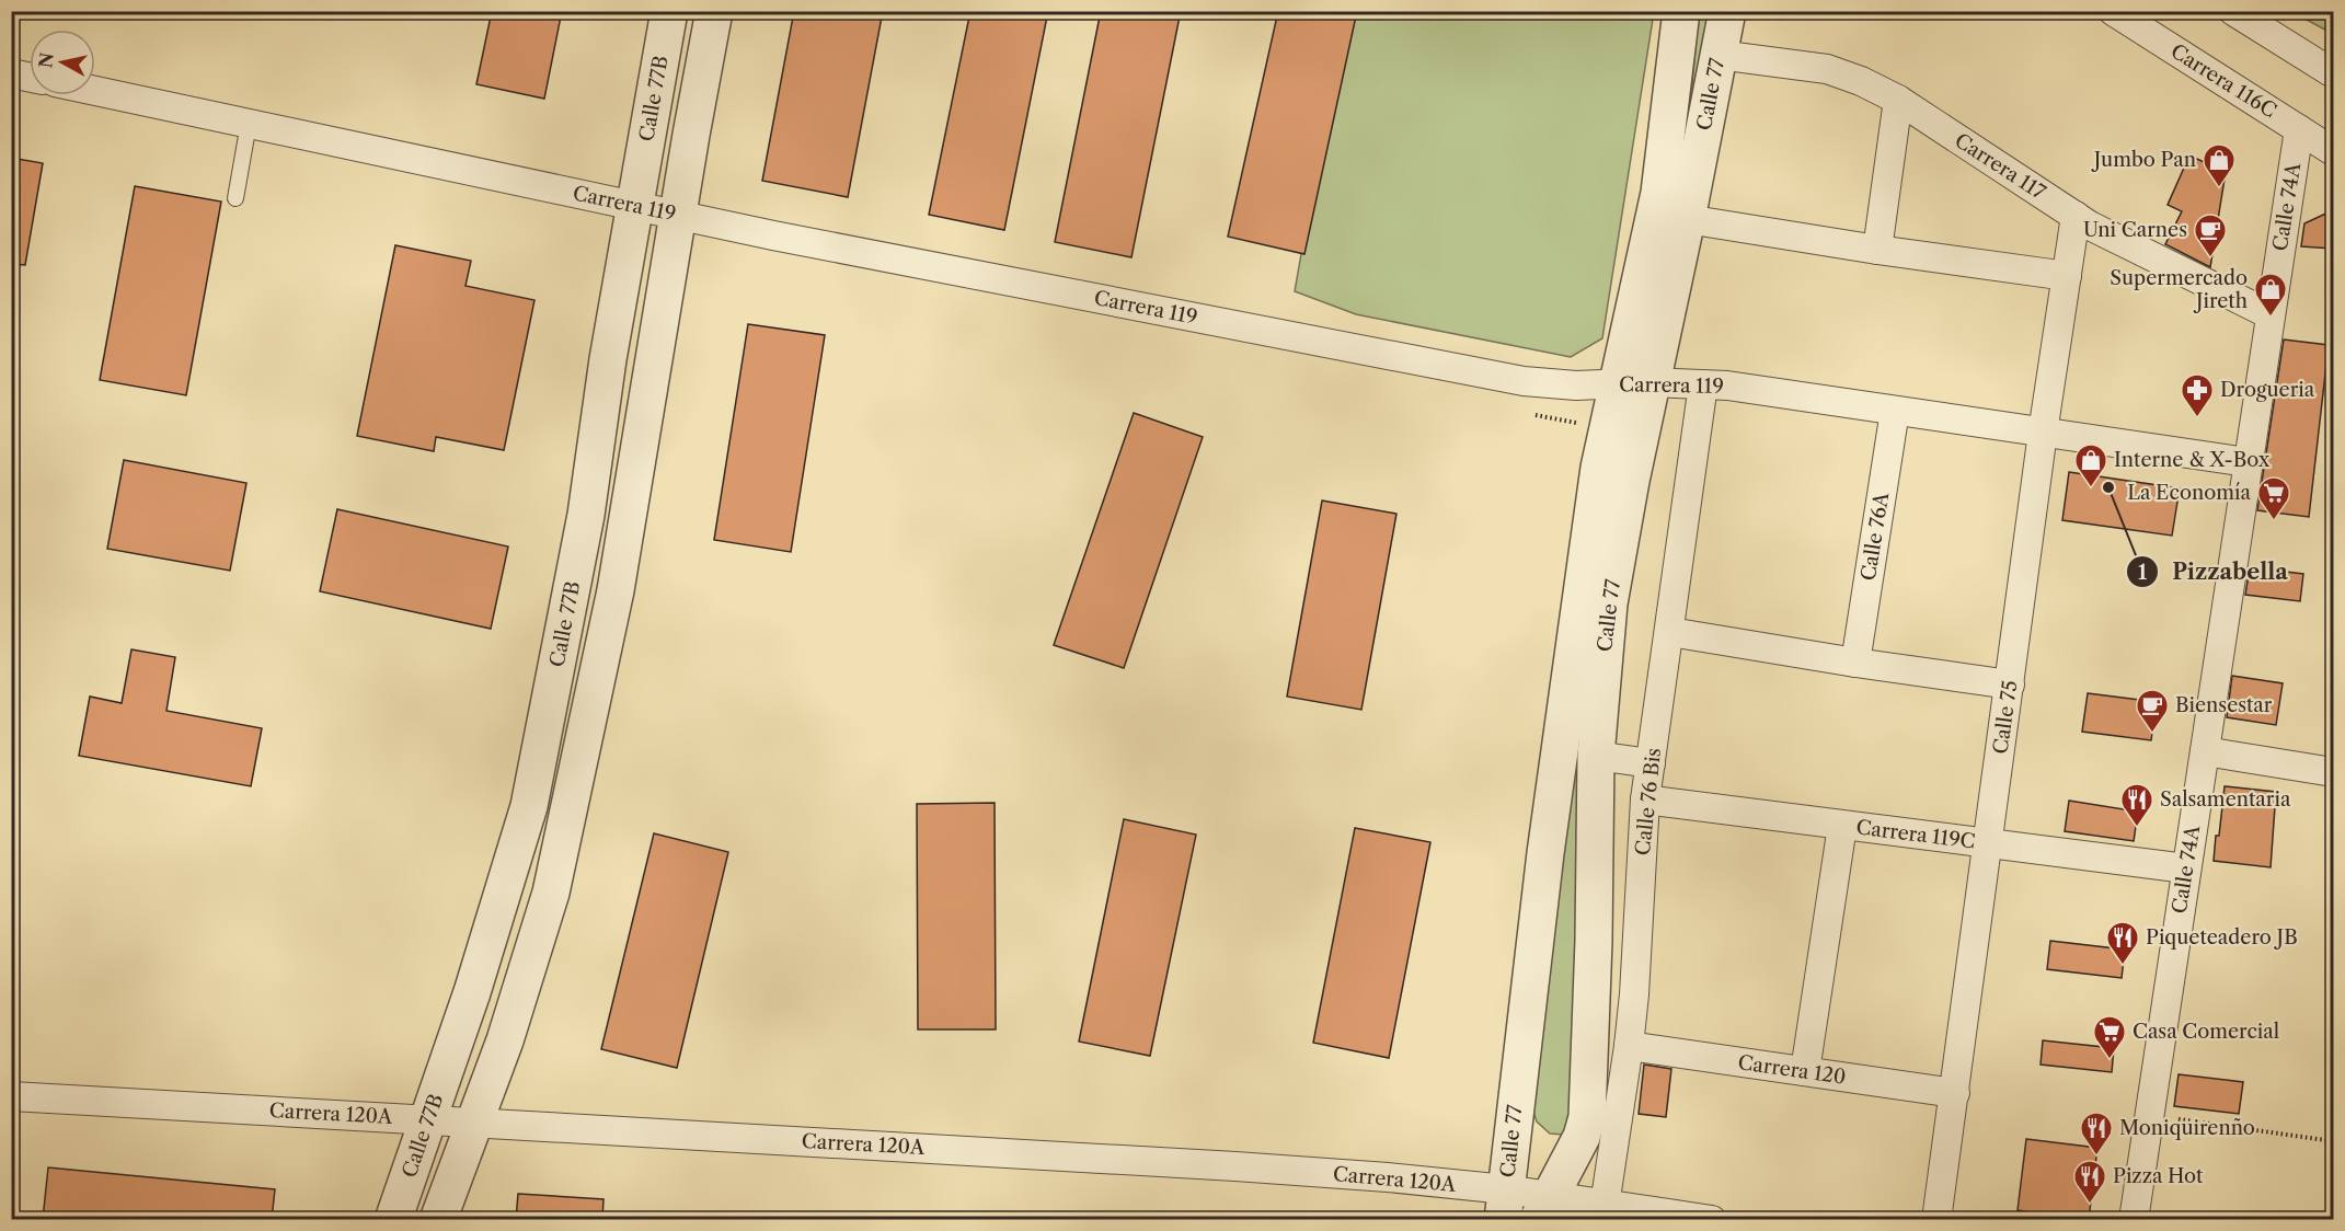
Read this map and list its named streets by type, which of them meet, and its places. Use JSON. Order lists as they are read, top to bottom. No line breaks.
{"streets":{"street":["Carrera 116C","Calle 77","Calle 77B","Carrera 117","Carrera 119","Calle 74A","Calle 76A","Calle 75","Calle 76 Bis","Carrera 119C","Carrera 120","Carrera 120A"]},"crossings":[["Carrera 116C","Calle 74A"],["Calle 77","Carrera 117"],["Calle 77","Carrera 119"],["Calle 77","Carrera 120A"],["Calle 77B","Carrera 119"],["Calle 77B","Carrera 120A"],["Carrera 117","Calle 74A"],["Carrera 117","Calle 75"],["Carrera 119","Calle 74A"],["Carrera 119","Calle 76A"],["Carrera 119","Calle 75"],["Carrera 119","Calle 76 Bis"],["Calle 74A","Carrera 119C"],["Calle 75","Carrera 119C"],["Calle 75","Carrera 120"],["Calle 76 Bis","Carrera 119C"],["Calle 76 Bis","Carrera 120"],["Calle 76 Bis","Carrera 120A"]],"places":{"shop":["Jumbo Pan","Supermercado Jireth","Interne & X-Box"],"cafe":["Uni Carnes","Biensestar"],"pharmacy":["Drogueria"],"other":["Pizzabella"],"supermarket":["La Economía","Casa Comercial"],"restaurant":["Salsamentaria","Piqueteadero JB","Moniquirenño","Pizza Hot"]},"north":"left"}
